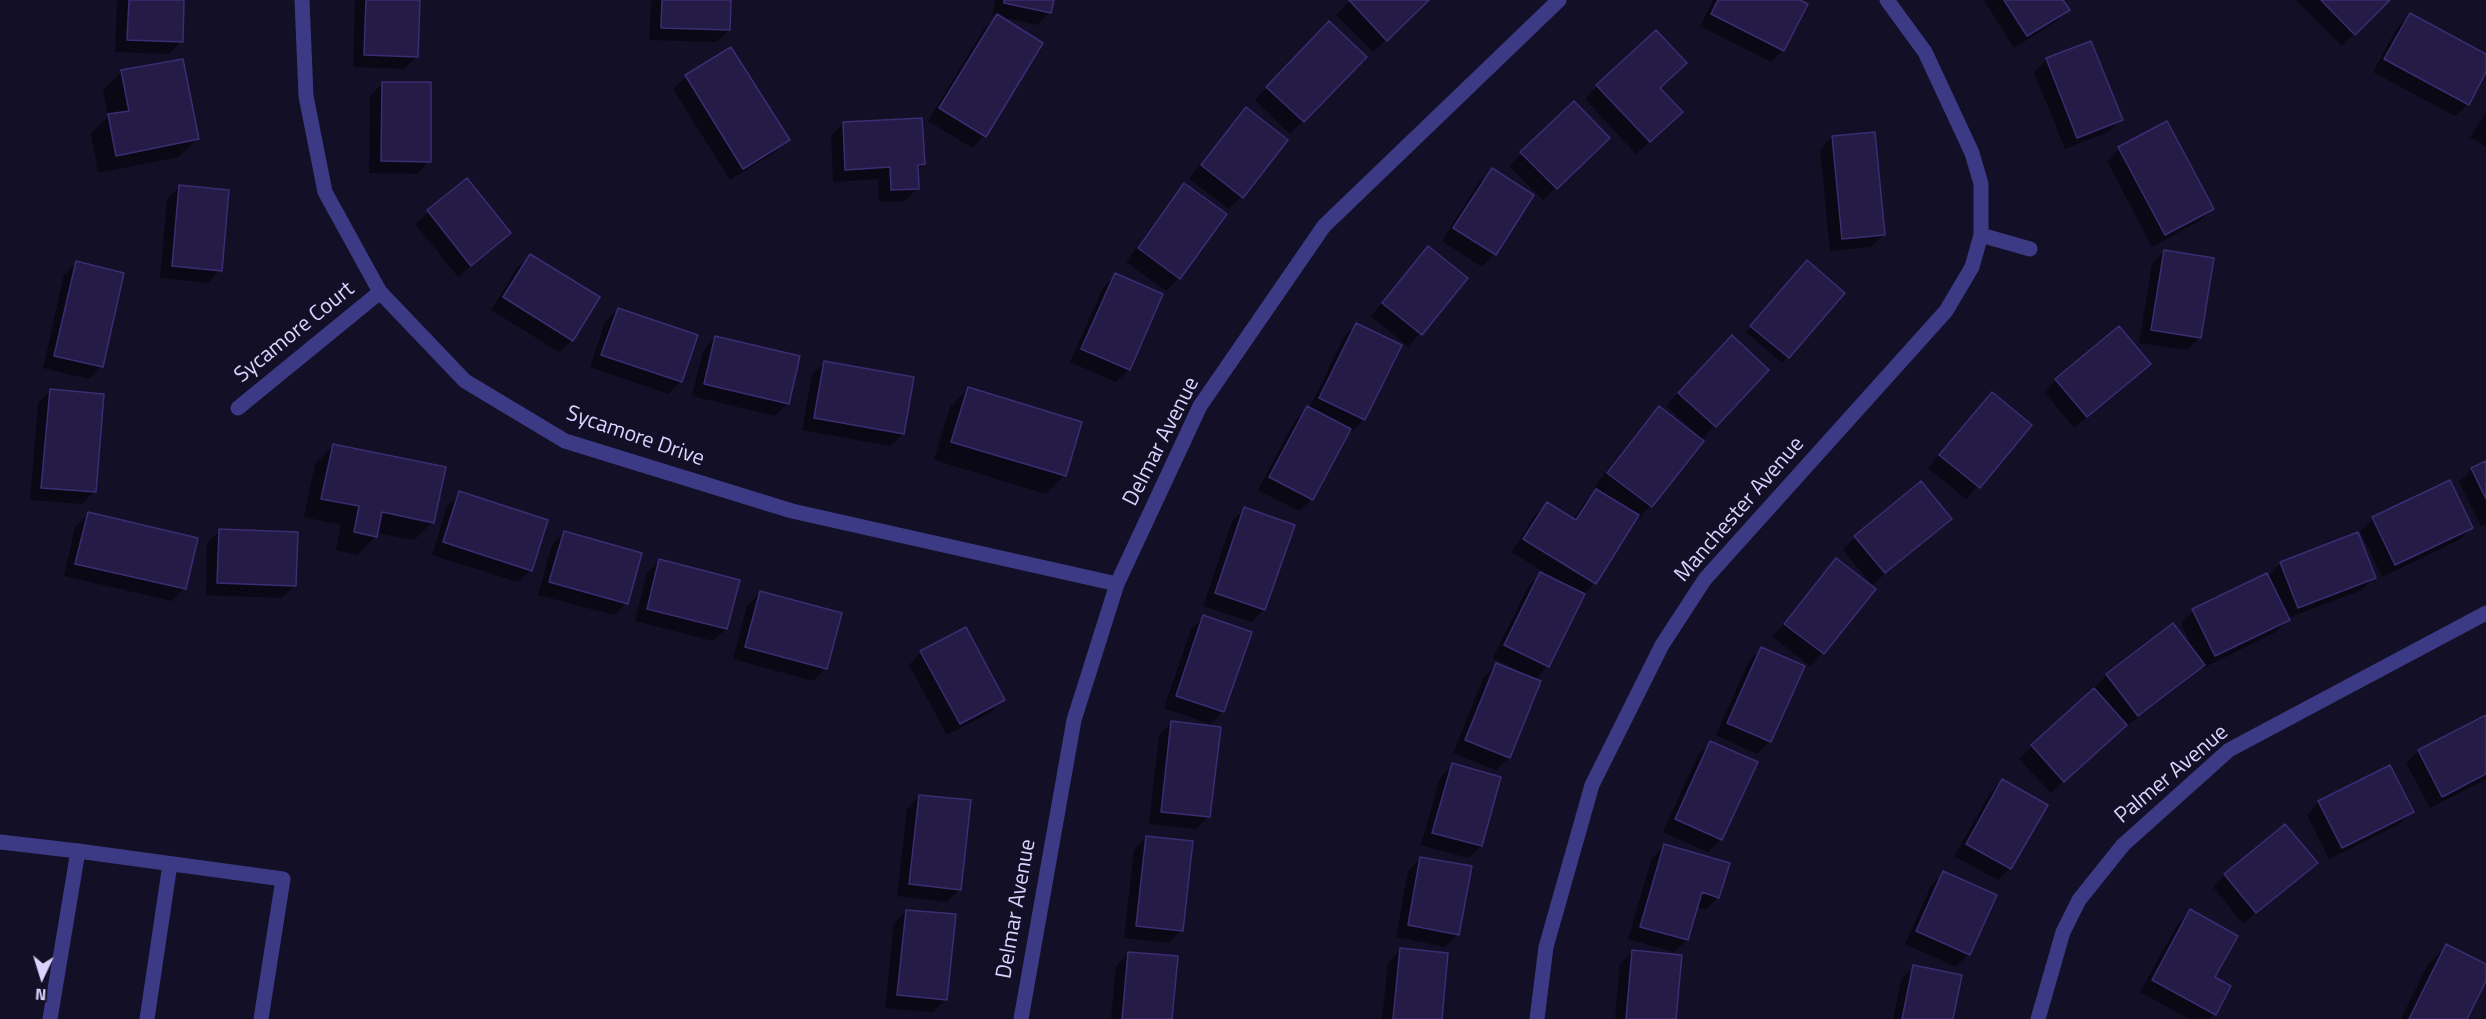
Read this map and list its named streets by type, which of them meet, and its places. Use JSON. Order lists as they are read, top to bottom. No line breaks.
{"streets":{"street":["Sycamore Court","Sycamore Drive","Delmar Avenue","Manchester Avenue","Palmer Avenue"]},"crossings":[["Sycamore Court","Sycamore Drive"],["Sycamore Drive","Delmar Avenue"]],"north":"bottom"}
